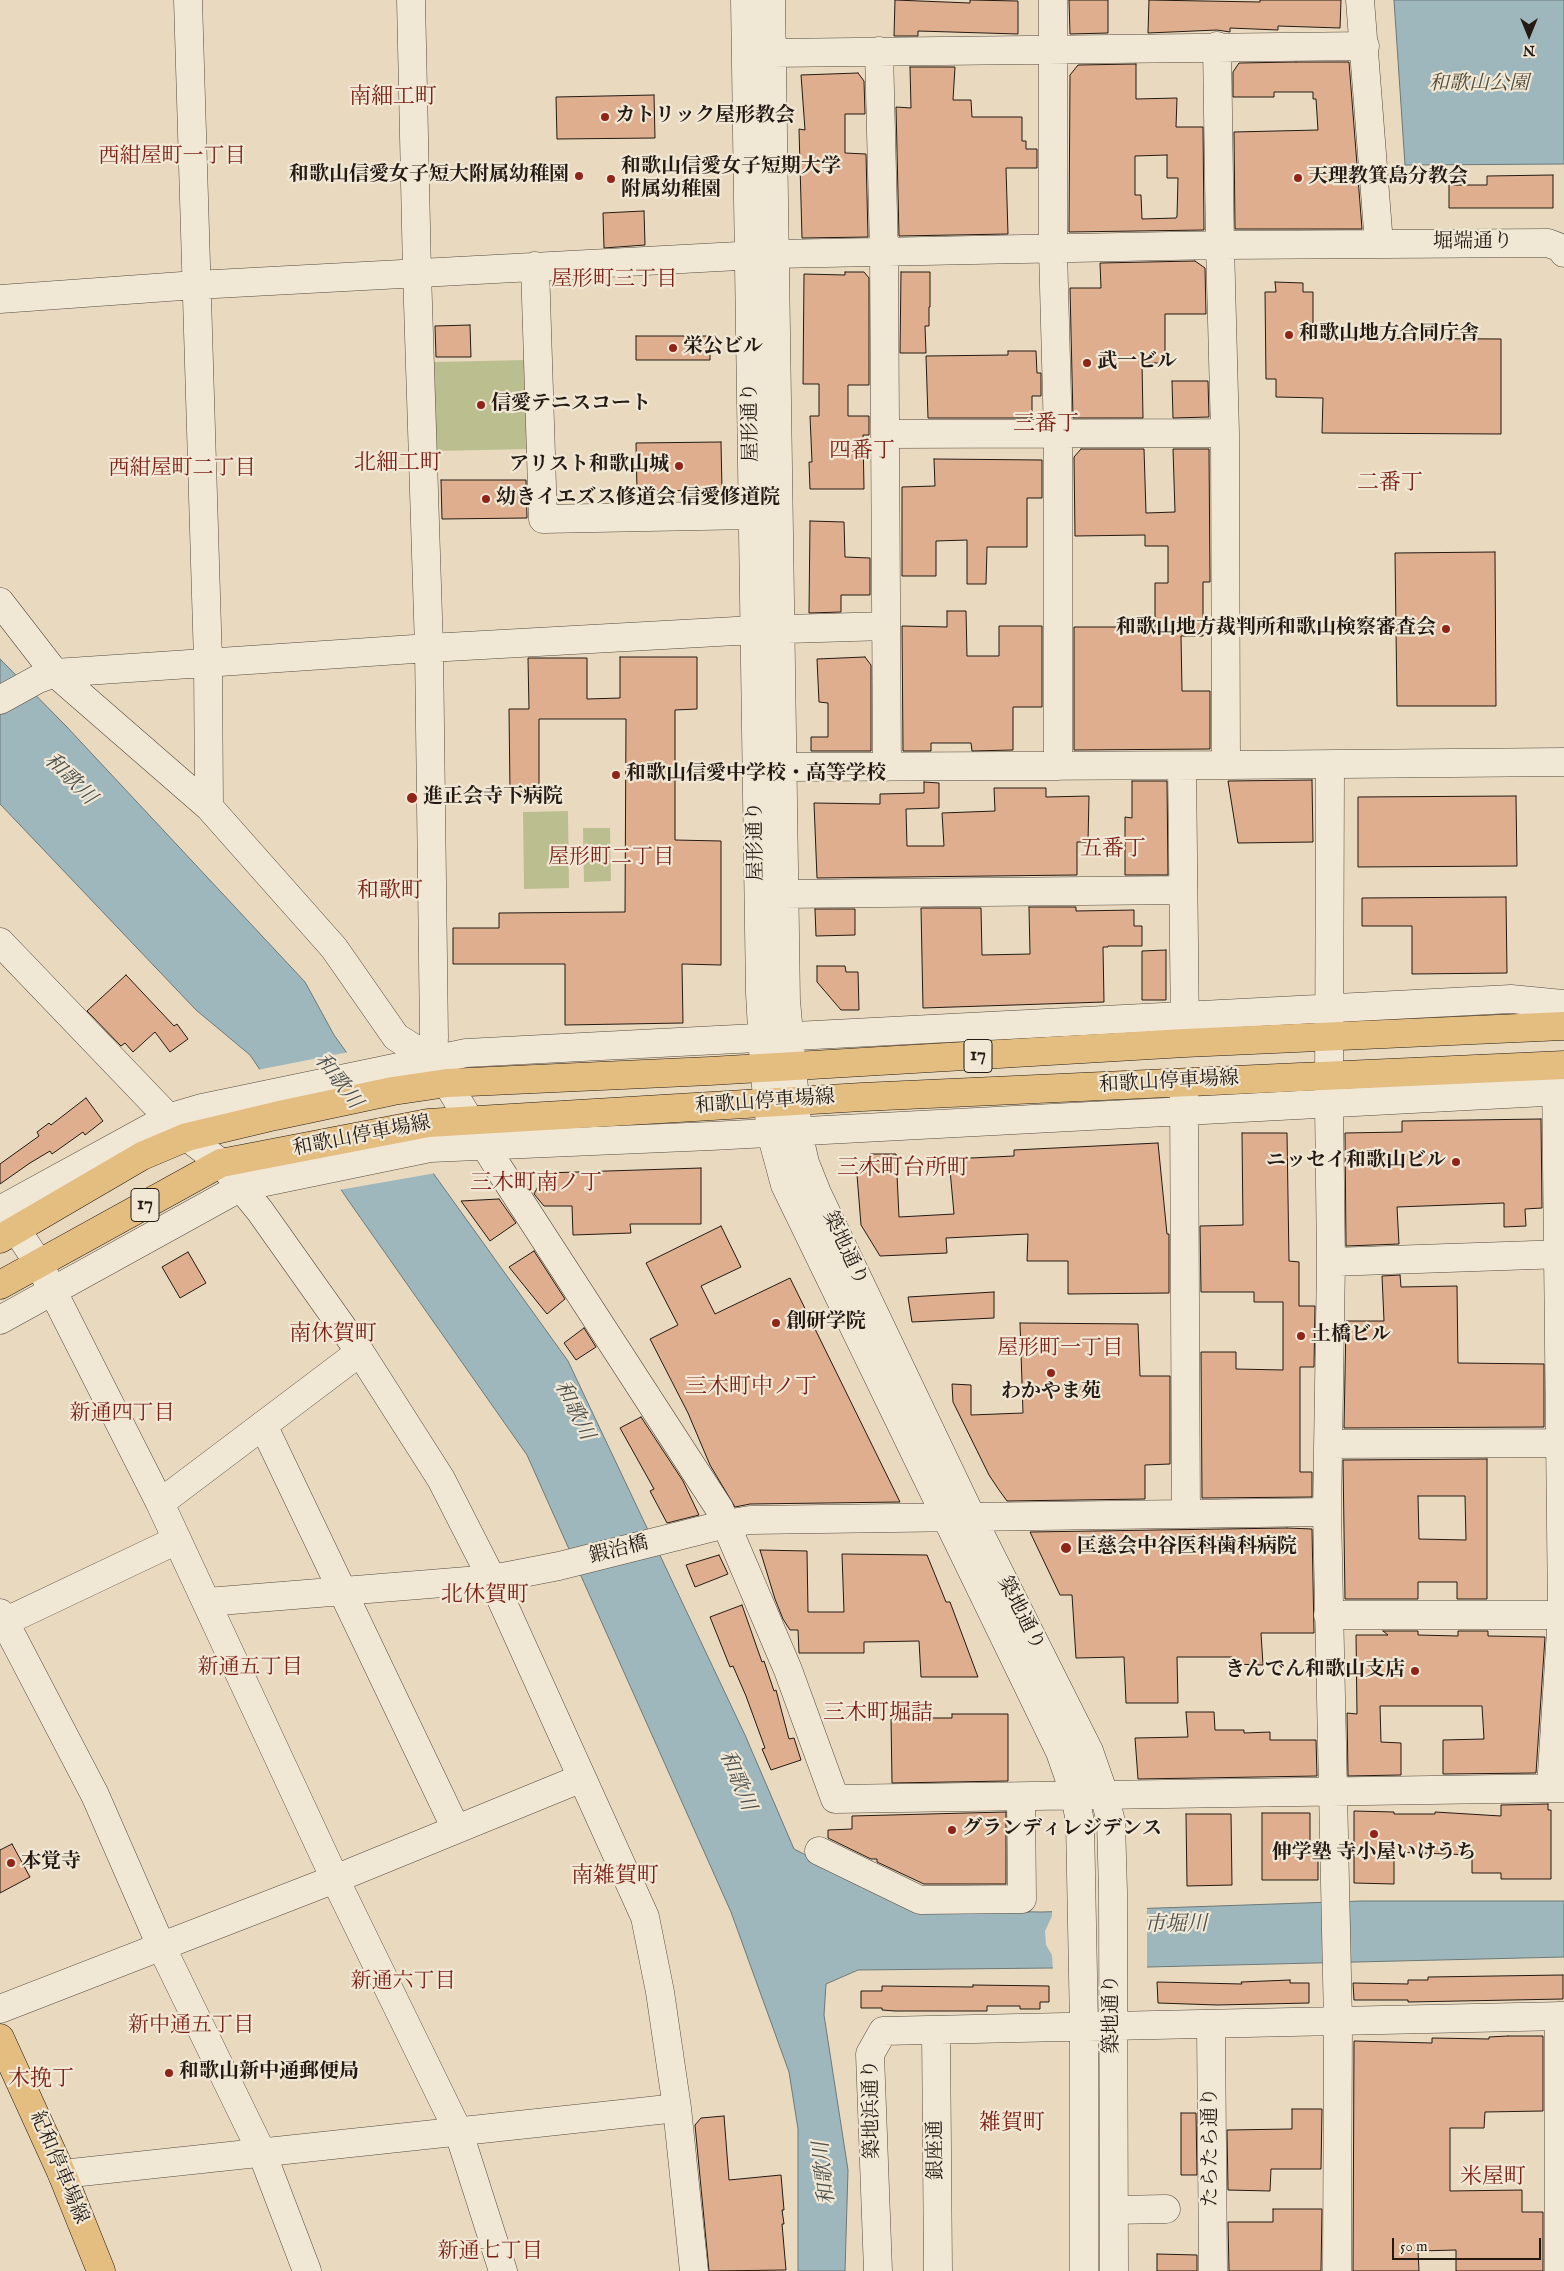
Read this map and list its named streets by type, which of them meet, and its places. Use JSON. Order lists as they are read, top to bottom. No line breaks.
{"streets":{"main road":["17","和歌山停車場線","紀和停車場線"],"street":["堀端通り","屋形通り","築地通り","鍜治橋","築地浜通り","たらたら通り","銀座通"]},"crossings":[["堀端通り","屋形通り"],["屋形通り","築地通り"],["和歌山停車場線","築地通り"],["築地通り","鍜治橋"],["築地通り","築地浜通り"],["築地浜通り","たらたら通り"],["築地浜通り","銀座通"]],"districts":["南細工町","西紺屋町一丁目","屋形町三丁目","三番丁","四番丁","北細工町","西紺屋町二丁目","二番丁","五番丁","屋形町二丁目","和歌町","三木町台所町","三木町南ノ丁","南休賀町","屋形町一丁目","三木町中ノ丁","新通四丁目","北休賀町","新通五丁目","三木町堀詰","南雑賀町","新通六丁目","新中通五丁目","木挽丁","雑賀町","米屋町","新通七丁目"],"water":["和歌川","市堀川"],"parks":["和歌山公園"],"places":["カトリック屋形教会","和歌山信愛女子短大附属幼稚園","天理教箕島分教会","和歌山信愛女子短期大学 附属幼稚園","和歌山地方合同庁舎","栄公ビル","武一ビル","信愛テニスコート","アリスト和歌山城","幼きイエズス修道会 信愛修道院","和歌山地方裁判所和歌山検察審査会","和歌山信愛中学校・高等学校","進正会寺下病院","ニッセイ和歌山ビル","創研学院","土橋ビル","わかやま苑","匡慈会中谷医科歯科病院","きんでん和歌山支店","グランディレジデンス","伸学塾 寺小屋いけうち","本覚寺","和歌山新中通郵便局"],"scale_bar":"50 m","north":"bottom"}
